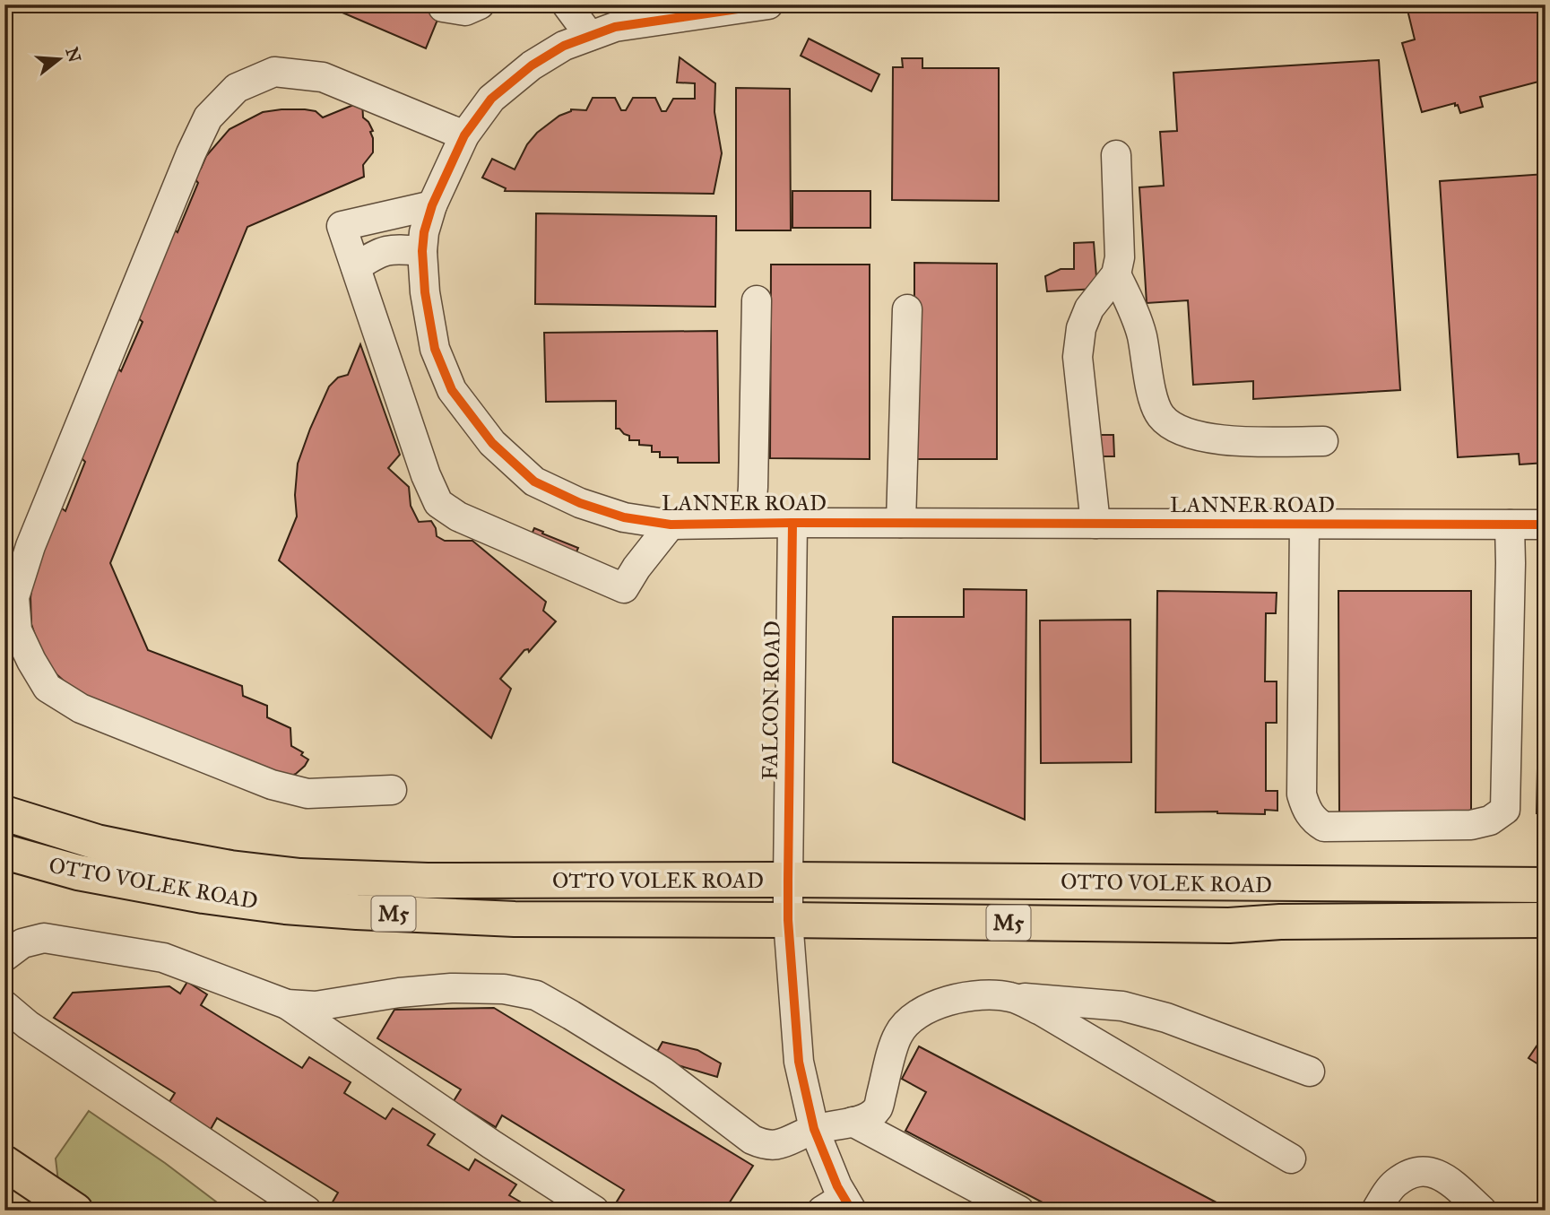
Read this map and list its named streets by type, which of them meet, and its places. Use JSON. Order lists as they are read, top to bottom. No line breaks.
{"streets":{"main road":["OTTO VOLEK ROAD","M5"],"street":["LANNER ROAD","FALCON ROAD"]},"crossings":[["LANNER ROAD","FALCON ROAD"],["FALCON ROAD","OTTO VOLEK ROAD"]],"north":"right"}
